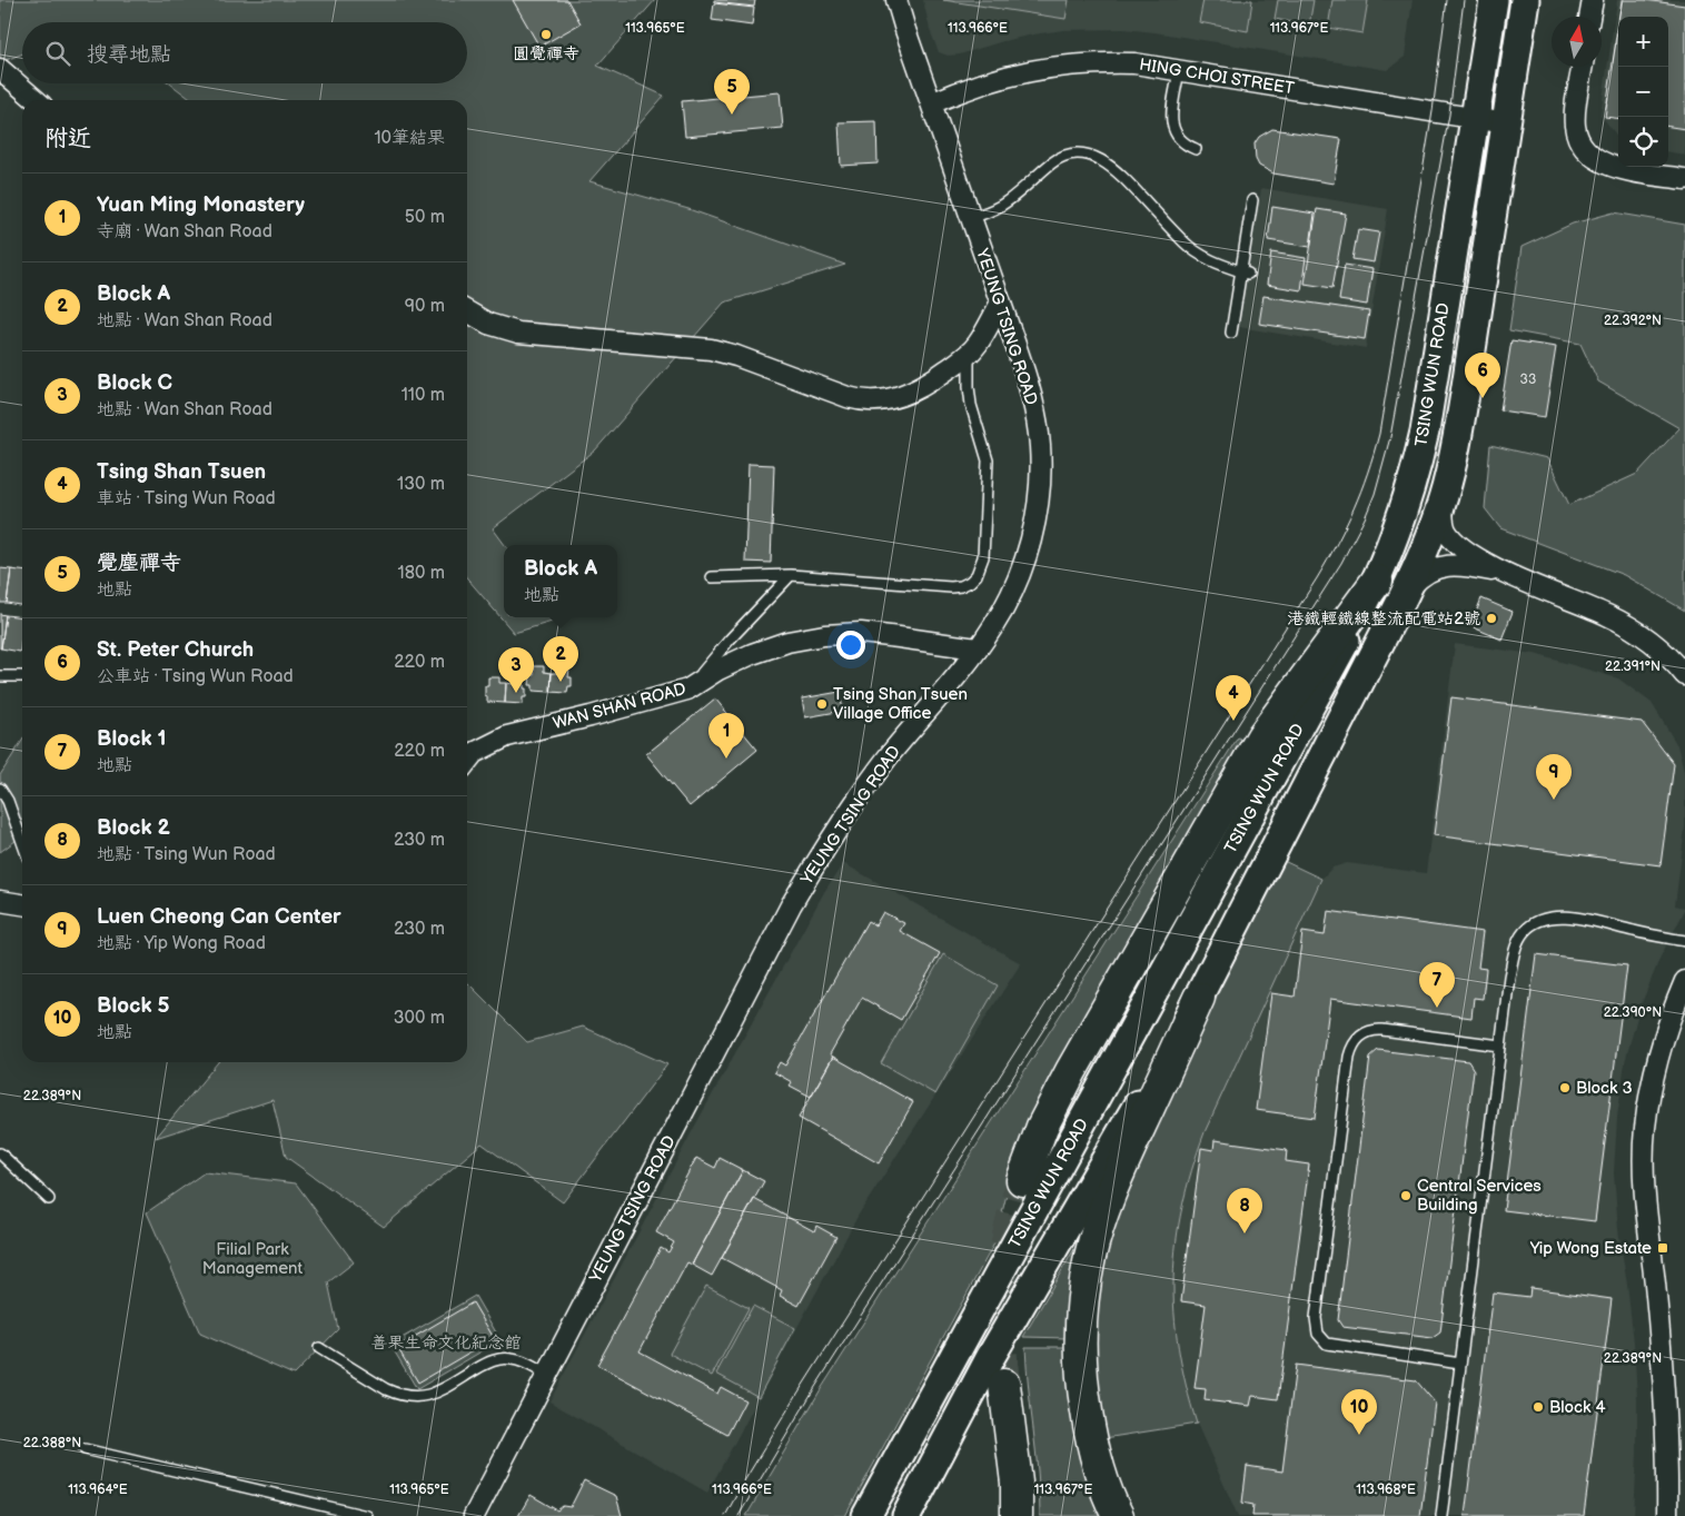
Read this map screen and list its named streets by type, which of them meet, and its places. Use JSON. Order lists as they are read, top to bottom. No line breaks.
{"streets":{"main road":["TSING WUN ROAD"],"street":["HING CHOI STREET","YEUNG TSING ROAD","WAN SHAN ROAD"]},"crossings":[["HING CHOI STREET","YEUNG TSING ROAD"],["HING CHOI STREET","TSING WUN ROAD"],["YEUNG TSING ROAD","WAN SHAN ROAD"]],"parks":["Filial Park Management","善果生命文化紀念館"],"places":{"other":["圓覺禪寺","港鐵輕鐵線整流配電站2號","Tsing Shan Tsuen Village Office","Block 3","Central Services Building","Block 4"],"transit":["Yip Wong Estate"]},"house_numbers":["33"],"north":"top","page":{"map_buttons":["+","−"],"search":"搜尋地點","pins":["5","6","2","3","4","1","9","7","8","10"],"heading":["附近","10筆結果"],"list":[{"mark":"1","name":"Yuan Ming Monastery","note":"寺廟 · Wan Shan Road","value":"50 m"},{"mark":"2","name":"Block A","note":"地點 · Wan Shan Road","value":"90 m"},{"mark":"3","name":"Block C","note":"地點 · Wan Shan Road","value":"110 m"},{"mark":"4","name":"Tsing Shan Tsuen","note":"車站 · Tsing Wun Road","value":"130 m"},{"mark":"5","name":"覺塵禪寺","note":"地點","value":"180 m"},{"mark":"6","name":"St. Peter Church","note":"公車站 · Tsing Wun Road","value":"220 m"},{"mark":"7","name":"Block 1","note":"地點","value":"220 m"},{"mark":"8","name":"Block 2","note":"地點 · Tsing Wun Road","value":"230 m"},{"mark":"9","name":"Luen Cheong Can Center","note":"地點 · Yip Wong Road","value":"230 m"},{"mark":"10","name":"Block 5","note":"地點","value":"300 m"}],"popup":["Block A","地點"]},"coordinates":["113.965°E","113.966°E","113.967°E","22.392°N","22.391°N","22.390°N","22.389°N","22.388°N","113.964°E","113.968°E"]}
